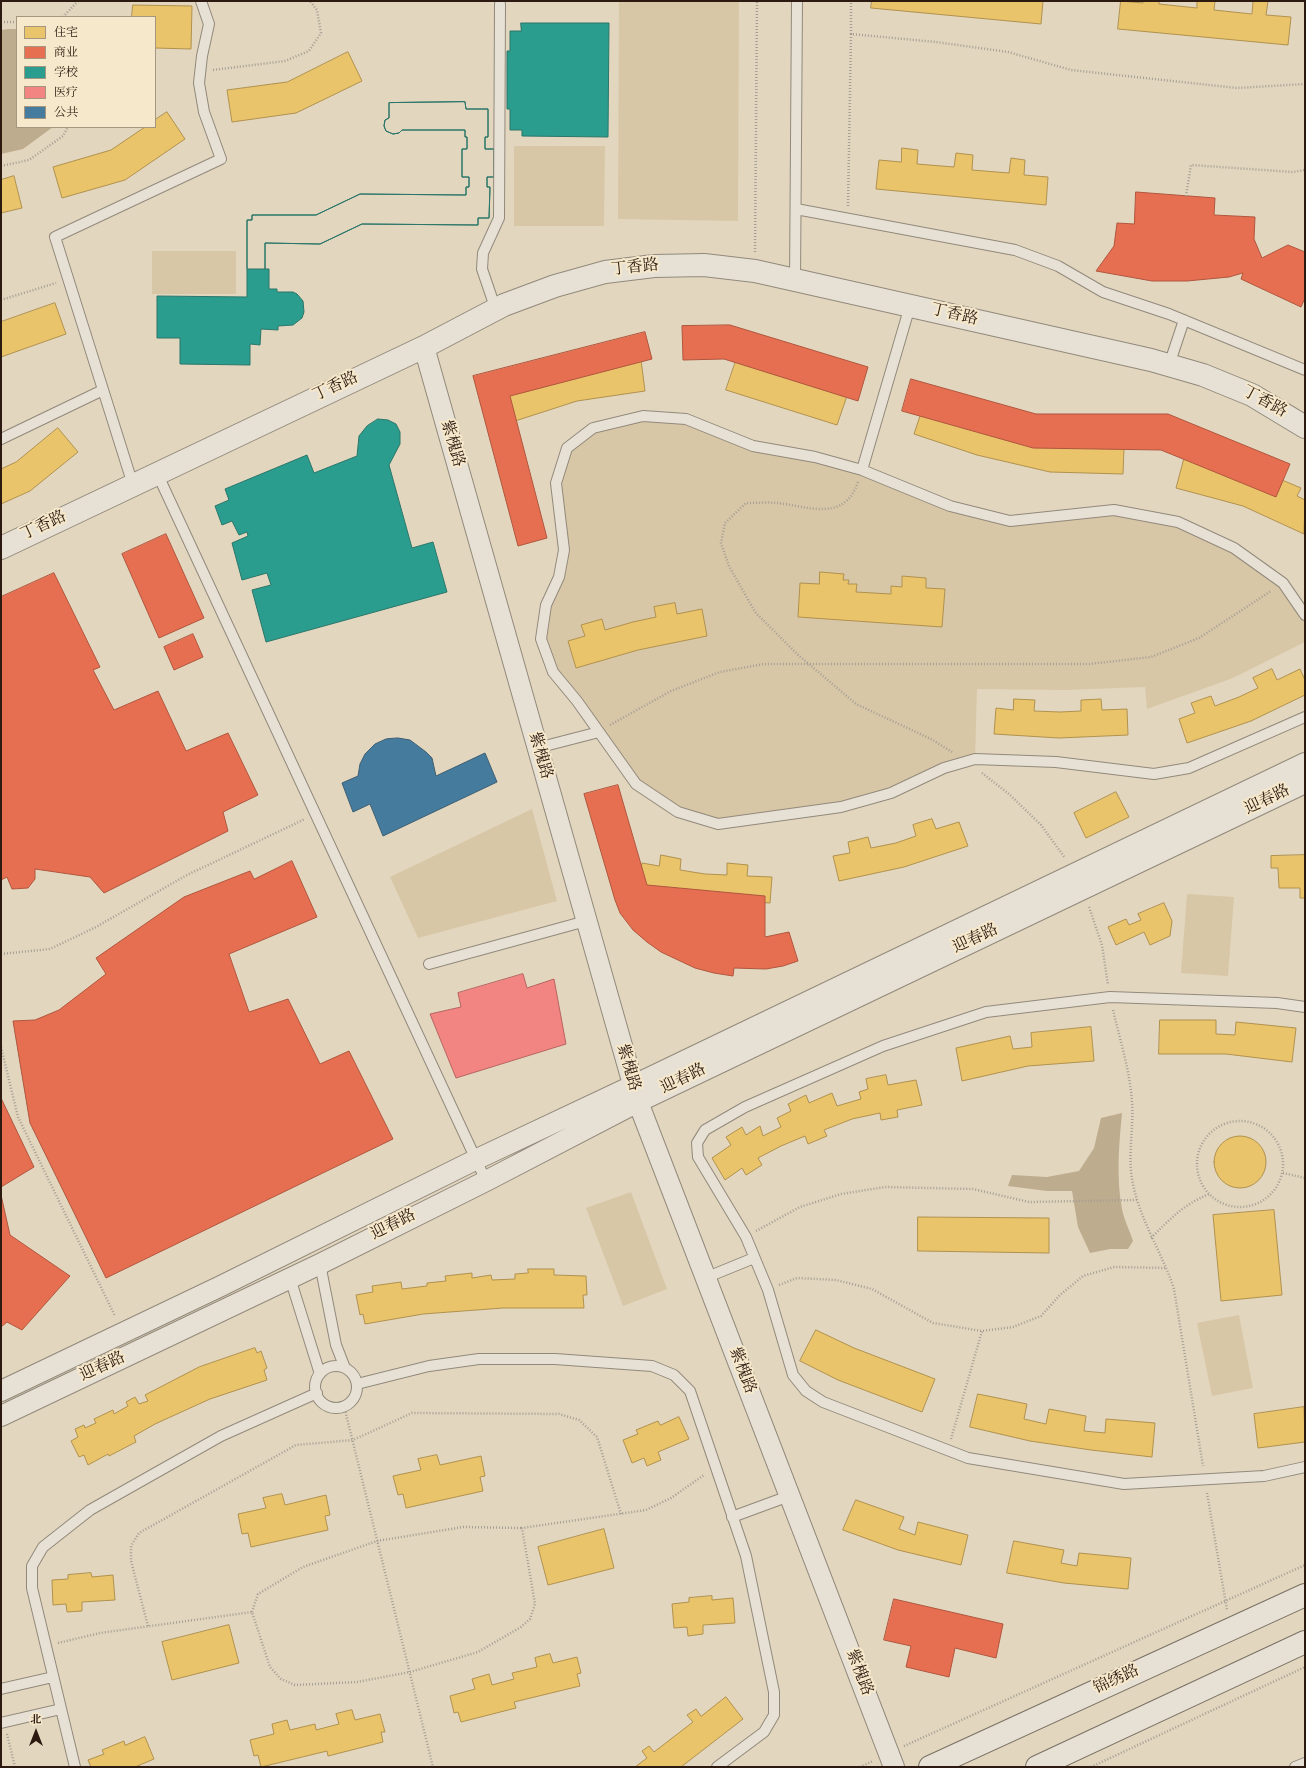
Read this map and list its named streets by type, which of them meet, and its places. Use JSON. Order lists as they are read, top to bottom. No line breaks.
{"streets":{"street":["丁香路","紫槐路","迎春路","锦绣路"]},"crossings":[["丁香路","紫槐路"],["紫槐路","迎春路"]],"legend":["住宅","商业","学校","医疗","公共"],"north":"top"}
